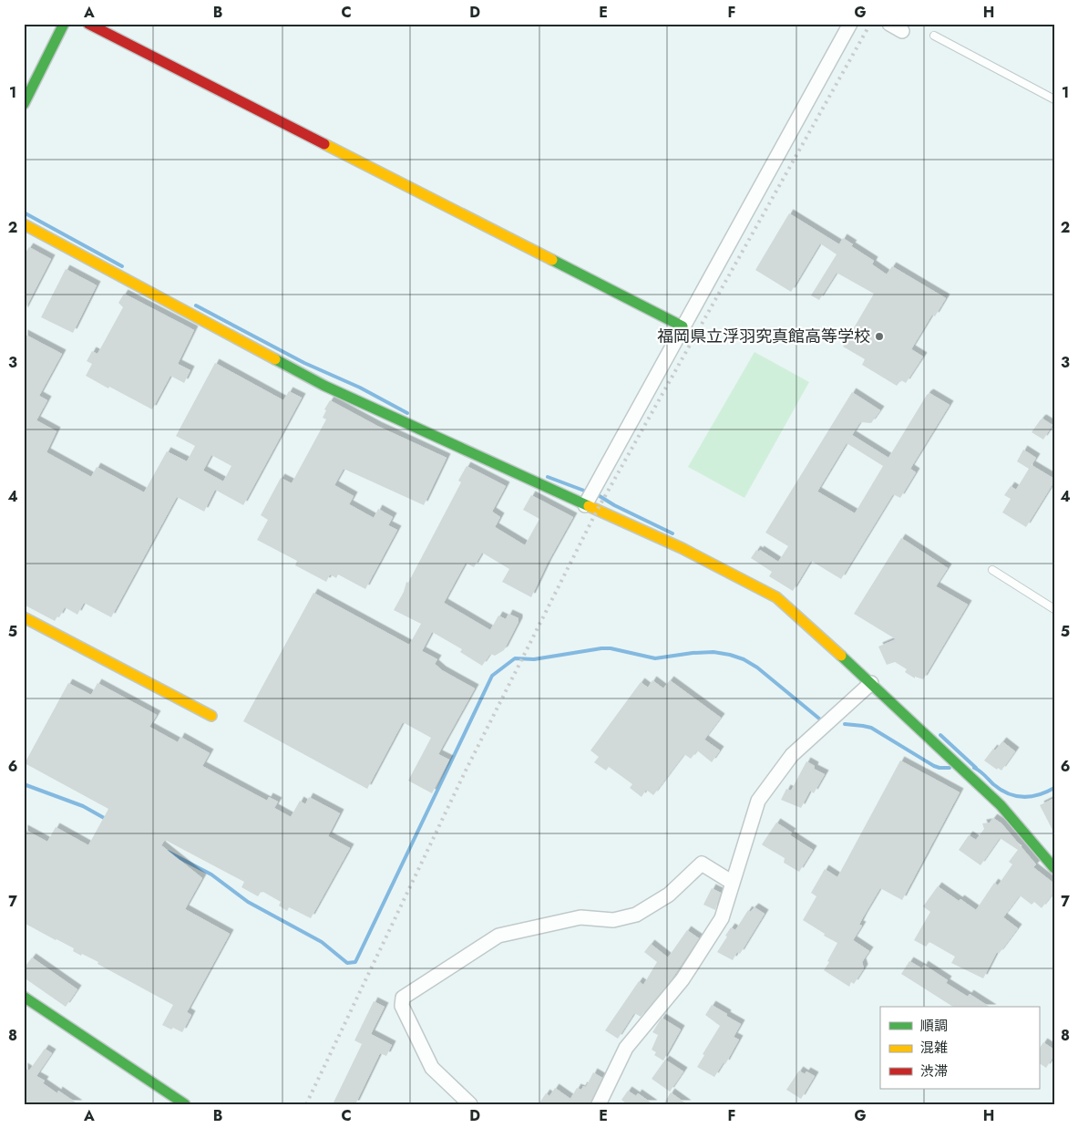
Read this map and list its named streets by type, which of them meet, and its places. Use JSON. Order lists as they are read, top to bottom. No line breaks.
{"places":["福岡県立浮羽究真館高等学校"],"legend":["順調","混雑","渋滞"],"grid":{"columns":["A","B","C","D","E","F","G","H"],"rows":["1","2","3","4","5","6","7","8"]}}
